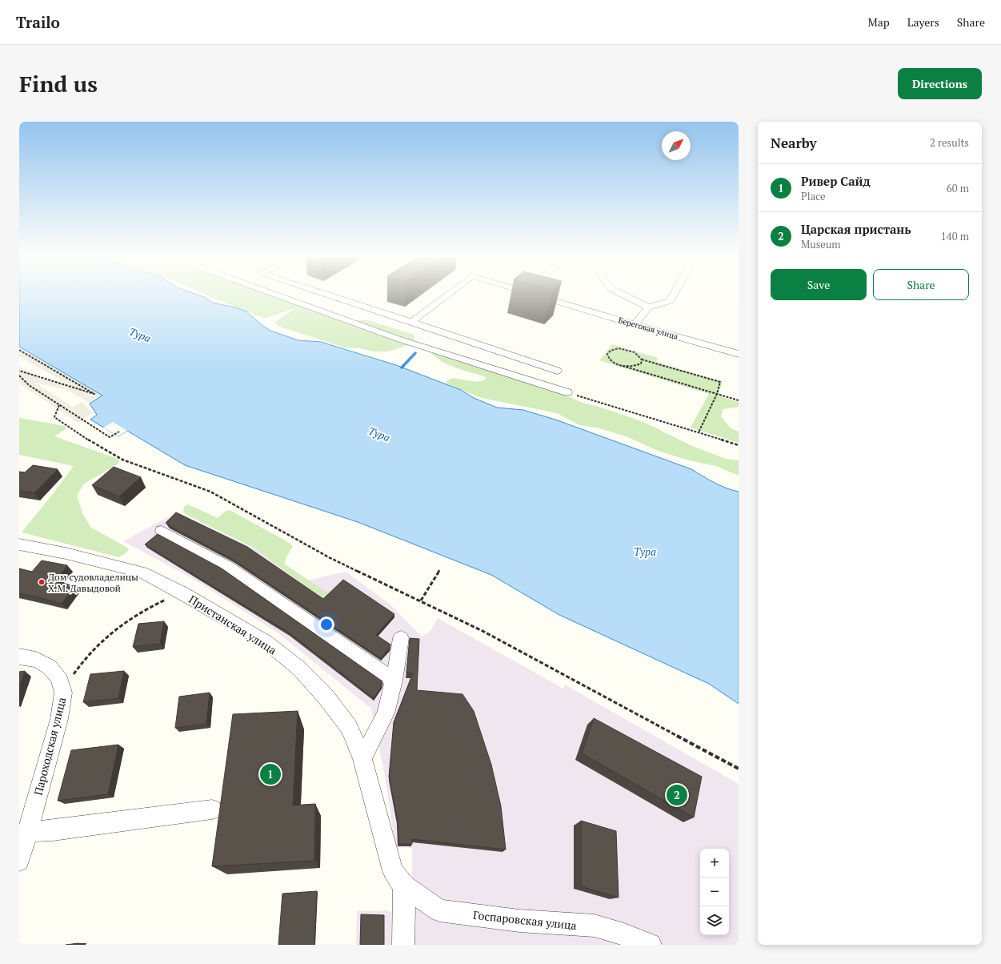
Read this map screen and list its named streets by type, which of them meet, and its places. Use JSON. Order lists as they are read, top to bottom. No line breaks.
{"streets":{"street":["Береговая улица","Пристанская улица","Пароходская улица","Госпаровская улица"]},"crossings":[["Пристанская улица","Госпаровская улица"]],"water":["Тура"],"places":["Дом судовладелицы Х.М. Давыдовой"],"north":"top right","page":{"header":"Trailo","nav":["Map","Layers","Share"],"buttons":["Directions",["Save","Share"]],"title":"Find us","heading":["Nearby","2 results"],"list":[{"mark":"1","name":"Ривер Сайд","note":"Place","value":"60 m"},{"mark":"2","name":"Царская пристань","note":"Museum","value":"140 m"}],"pins":["1","2"],"map_buttons":["+","−"]}}
